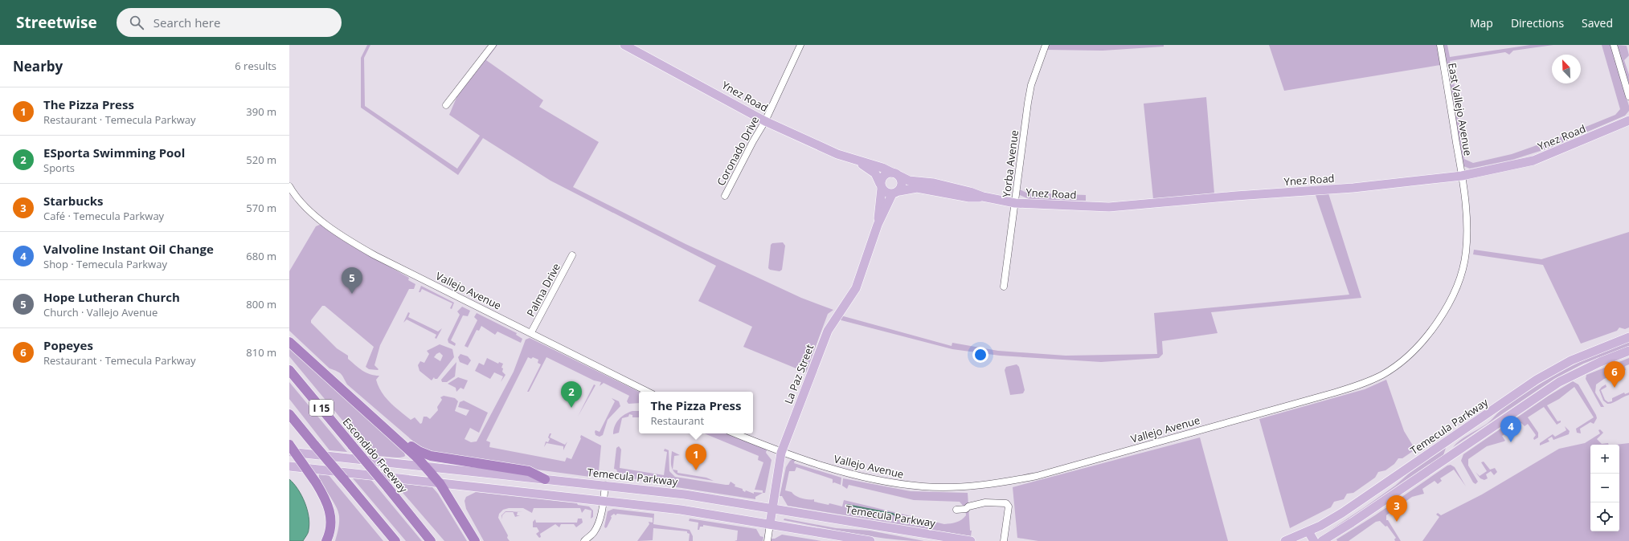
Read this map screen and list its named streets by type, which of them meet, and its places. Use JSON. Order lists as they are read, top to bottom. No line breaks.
{"streets":{"highway":["I 15","Escondido Freeway"],"main road":["Ynez Road","La Paz Street","Temecula Parkway"],"street":["East Vallejo Avenue","Coronado Drive","Yorba Avenue","Palma Drive","Vallejo Avenue"]},"crossings":[["Ynez Road","East Vallejo Avenue"],["Ynez Road","Coronado Drive"],["Ynez Road","Yorba Avenue"],["Ynez Road","Vallejo Avenue"],["Ynez Road","La Paz Street"],["East Vallejo Avenue","Vallejo Avenue"],["Palma Drive","Vallejo Avenue"],["Vallejo Avenue","La Paz Street"],["La Paz Street","Temecula Parkway"]],"north":"top left","page":{"header":"Streetwise","search":"Search here","nav":["Map","Directions","Saved"],"heading":["Nearby","6 results"],"list":[{"mark":"1","name":"The Pizza Press","note":"Restaurant · Temecula Parkway","value":"390 m"},{"mark":"2","name":"ESporta Swimming Pool","note":"Sports","value":"520 m"},{"mark":"3","name":"Starbucks","note":"Café · Temecula Parkway","value":"570 m"},{"mark":"4","name":"Valvoline Instant Oil Change","note":"Shop · Temecula Parkway","value":"680 m"},{"mark":"5","name":"Hope Lutheran Church","note":"Church · Vallejo Avenue","value":"800 m"},{"mark":"6","name":"Popeyes","note":"Restaurant · Temecula Parkway","value":"810 m"}],"pins":["5","6","2","4","1","3"],"popup":["The Pizza Press","Restaurant"],"map_buttons":["+","−"]}}
